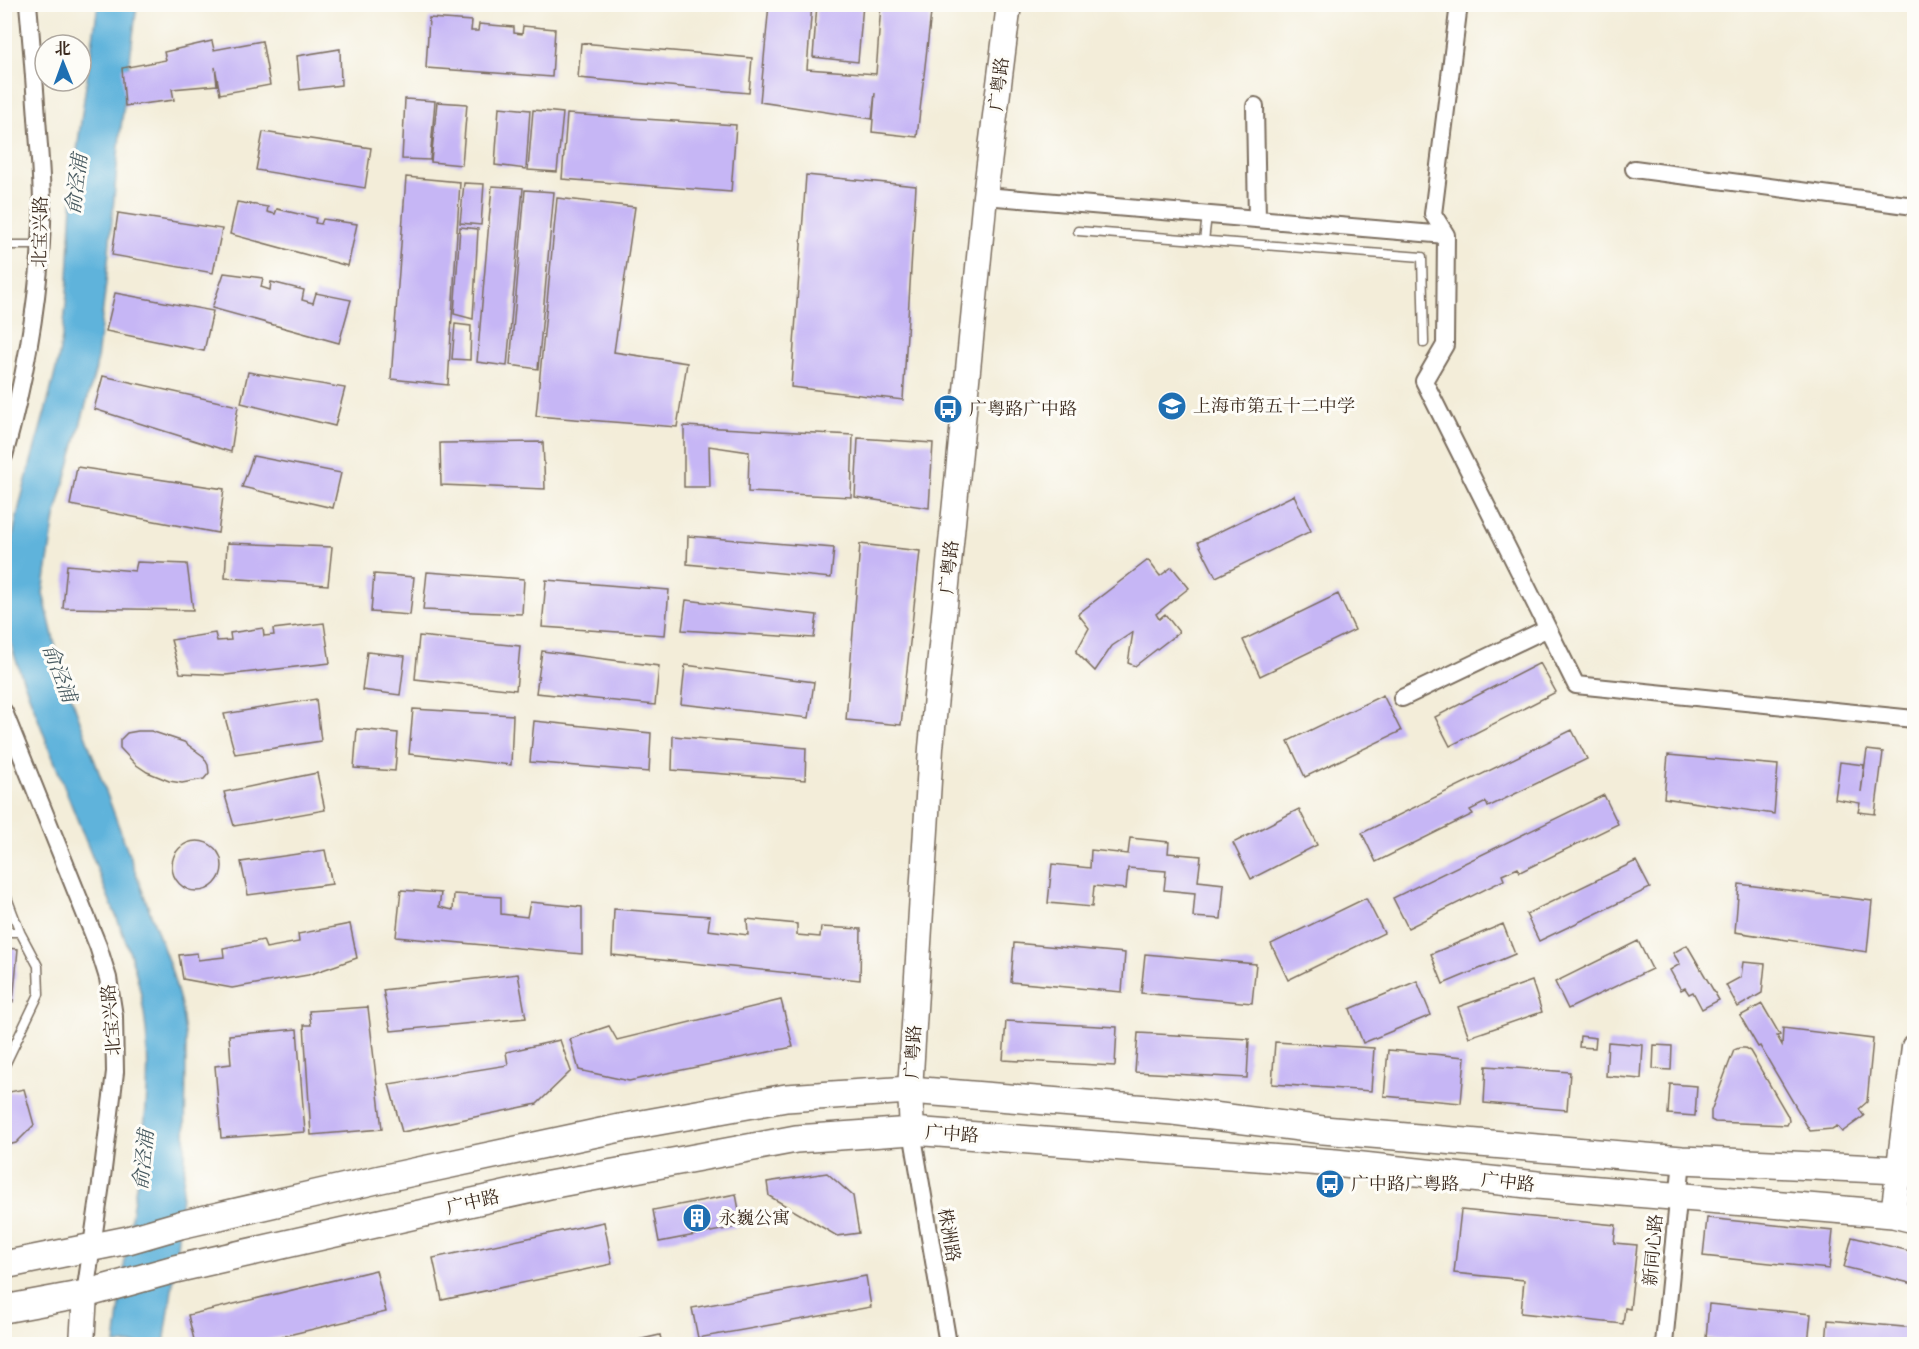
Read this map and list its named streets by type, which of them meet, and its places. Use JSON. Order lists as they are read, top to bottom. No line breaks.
{"streets":{"main road":["广粤路","北宝兴路","广中路"],"street":["株洲路","新同心路"]},"crossings":[["广粤路","广中路"],["广粤路","株洲路"],["北宝兴路","广中路"],["广中路","株洲路"],["广中路","新同心路"]],"water":["俞泾浦"],"places":{"school or university":["上海市第五十二中学"],"bus stop":["广粤路广中路","广中路广粤路"],"building":["永巍公寓"]},"north":"top"}
